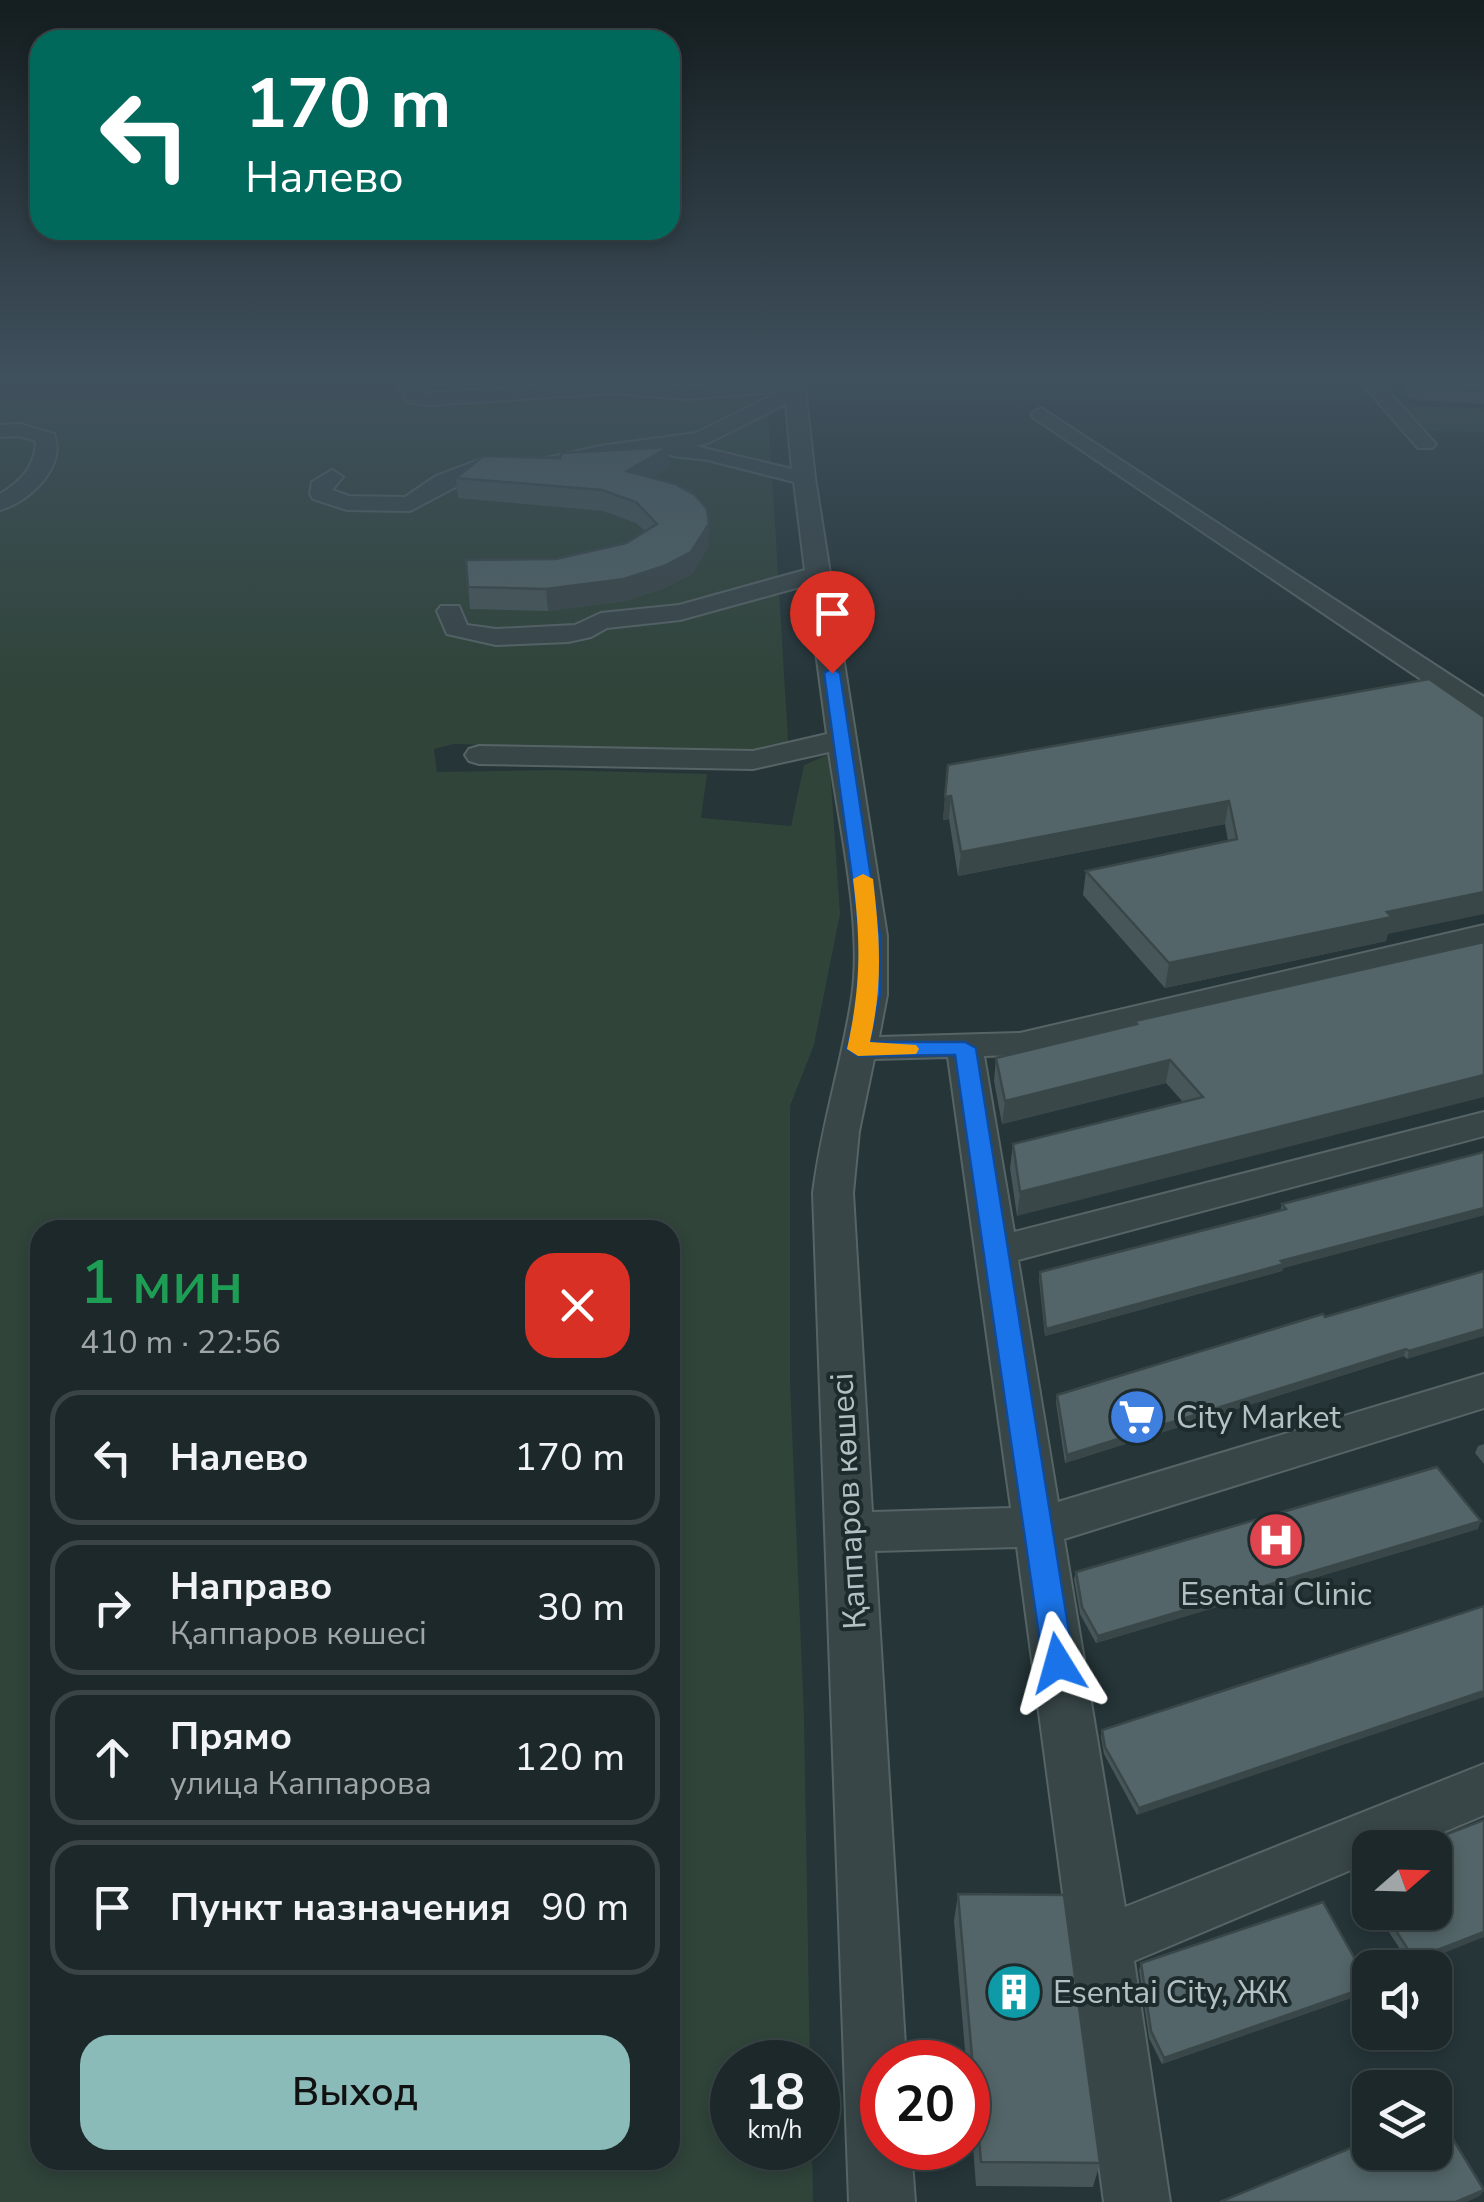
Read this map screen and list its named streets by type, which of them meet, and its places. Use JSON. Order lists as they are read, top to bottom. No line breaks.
{"streets":{"street":["Қаппаров көшесі"]},"places":{"supermarket":["City Market"],"hospital":["Esentai Clinic"],"building":["Esentai City, ЖК"]},"north":"right","page":{"turn":["170 m","Налево"],"heading":["1 мин","410 m · 22:56"],"list":[{"name":"Налево","value":"170 m"},{"name":"Направо","note":"Қаппаров көшесі","value":"30 m"},{"name":"Прямо","note":"улица Каппарова","value":"120 m"},{"name":"Пункт назначения","value":"90 m"}],"buttons":"Выход","speed":"18 km/h","limit":"20"}}
